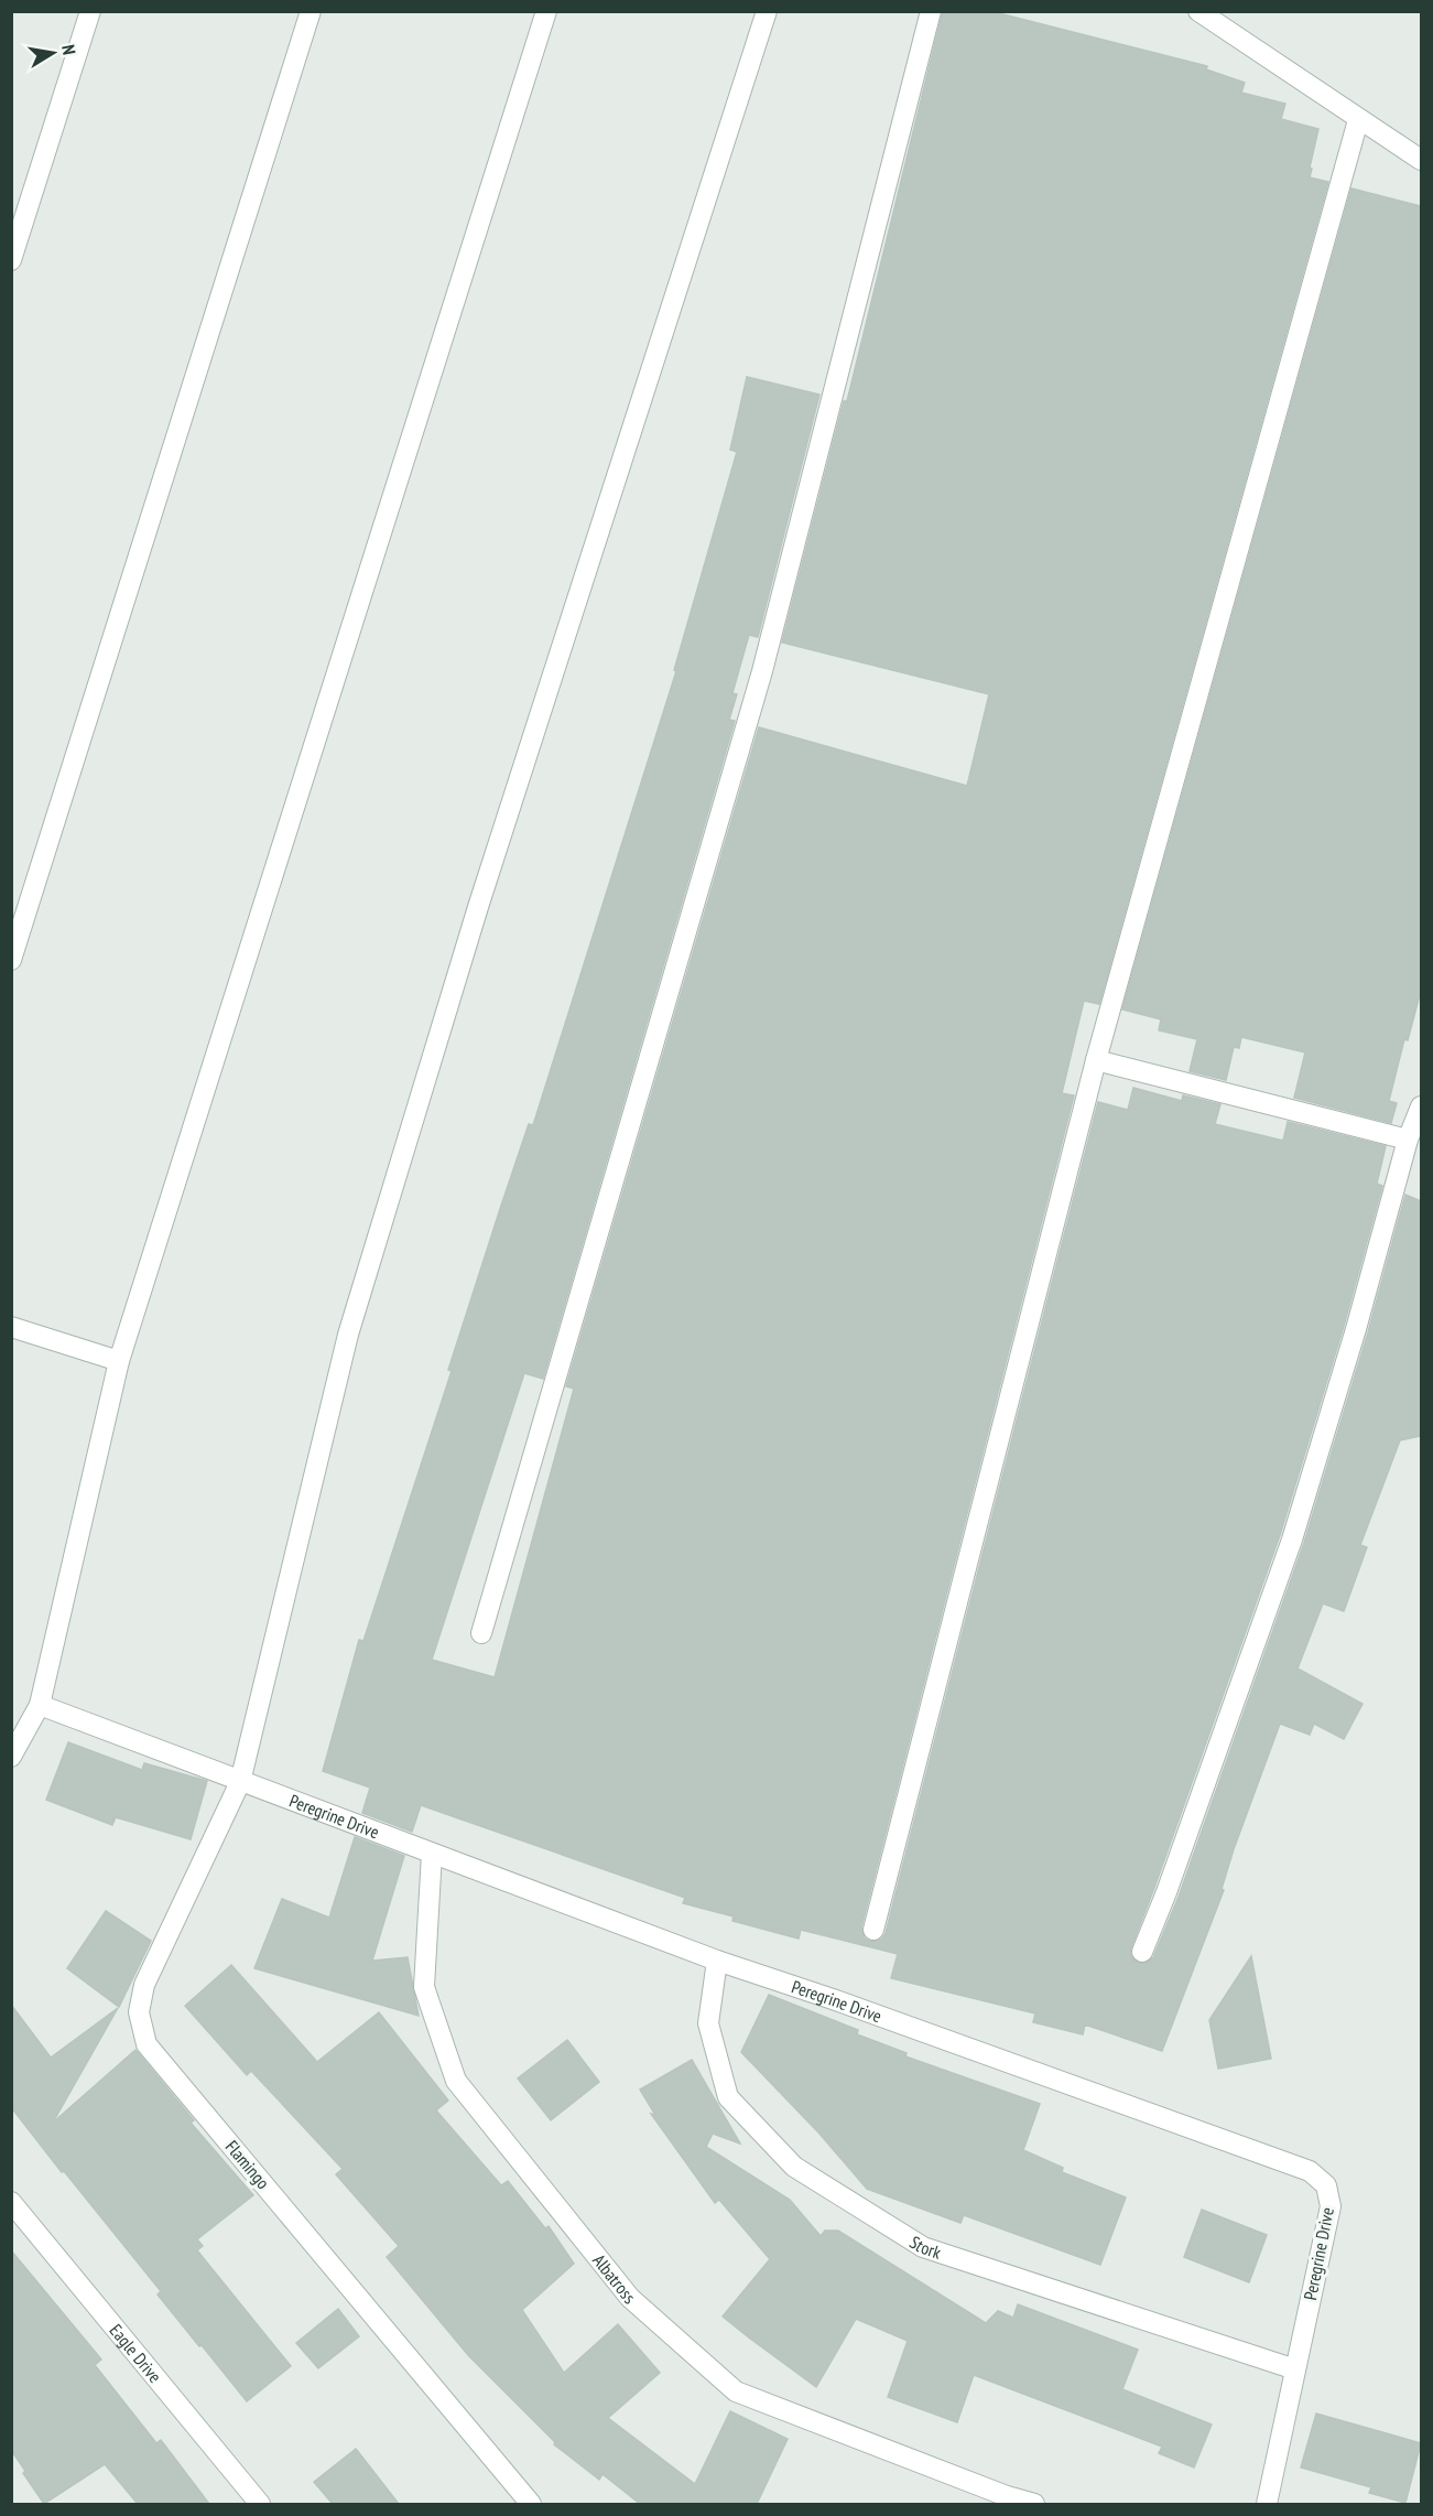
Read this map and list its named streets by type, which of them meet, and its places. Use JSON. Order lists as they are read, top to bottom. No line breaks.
{"streets":{"street":["Peregrine Drive","Flamingo","Stork","Albatross","Eagle Drive"]},"crossings":[["Peregrine Drive","Flamingo"],["Peregrine Drive","Stork"],["Peregrine Drive","Albatross"]],"north":"right"}
